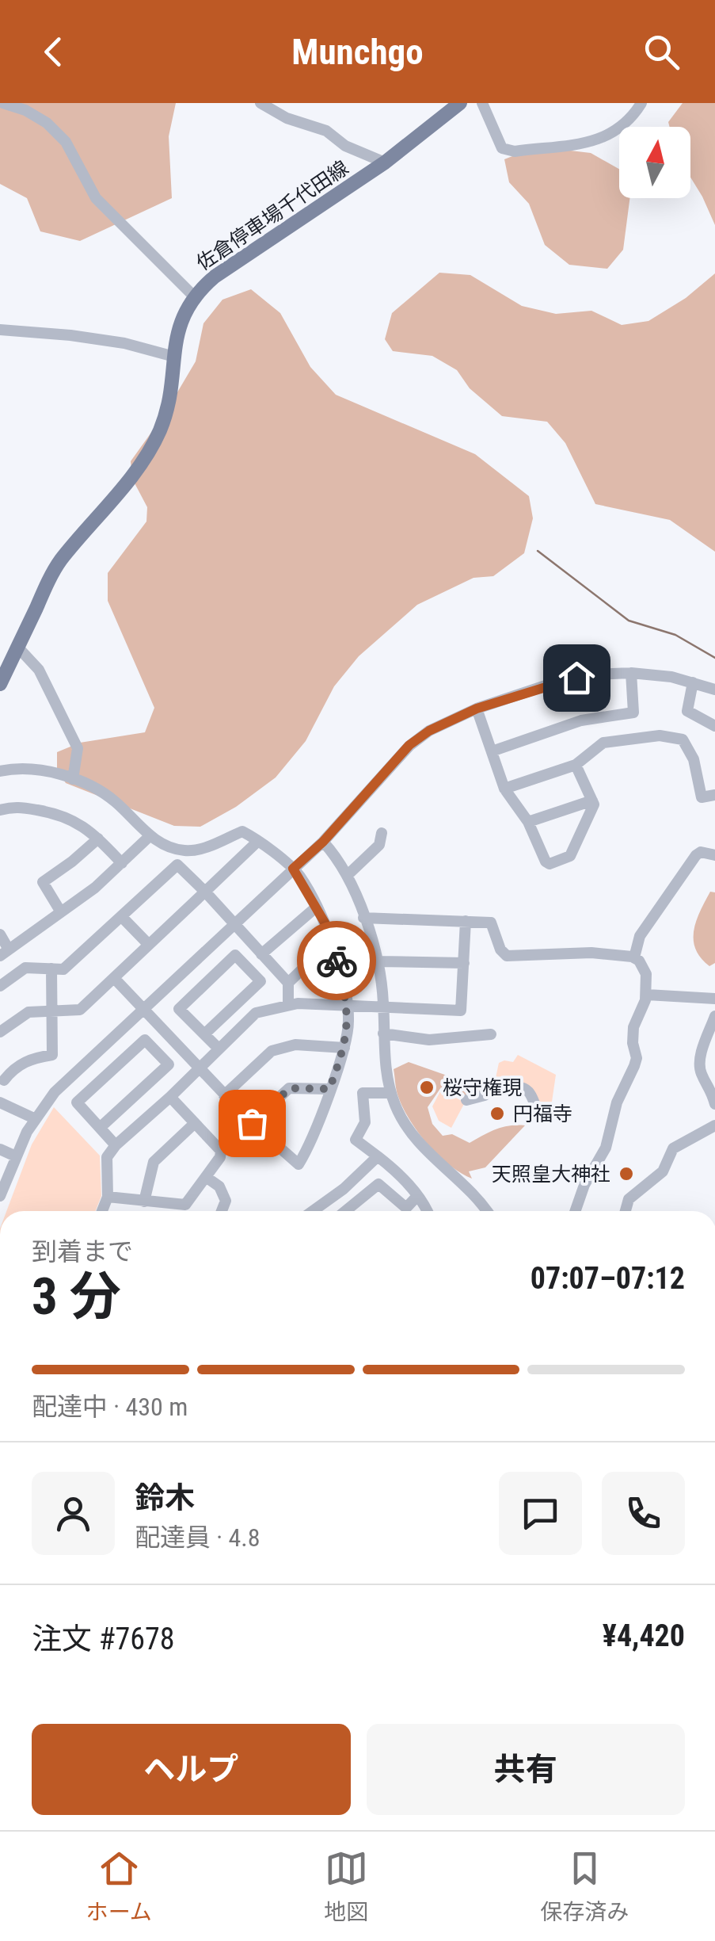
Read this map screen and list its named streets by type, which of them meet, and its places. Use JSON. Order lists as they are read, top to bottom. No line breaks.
{"streets":{"main road":["佐倉停車場千代田線"]},"places":["桜守権現","円福寺","天照皇大神社"],"north":"top","page":{"header":"Munchgo","heading":["3 分","到着まで","07:07–07:12"],"panel":["鈴木","配達員 · 4.8","注文 #7678","¥4,420"],"bar":"配達中 · 430 m","buttons":["ヘルプ","共有"],"tabs":["ホーム","地図","保存済み"]}}
